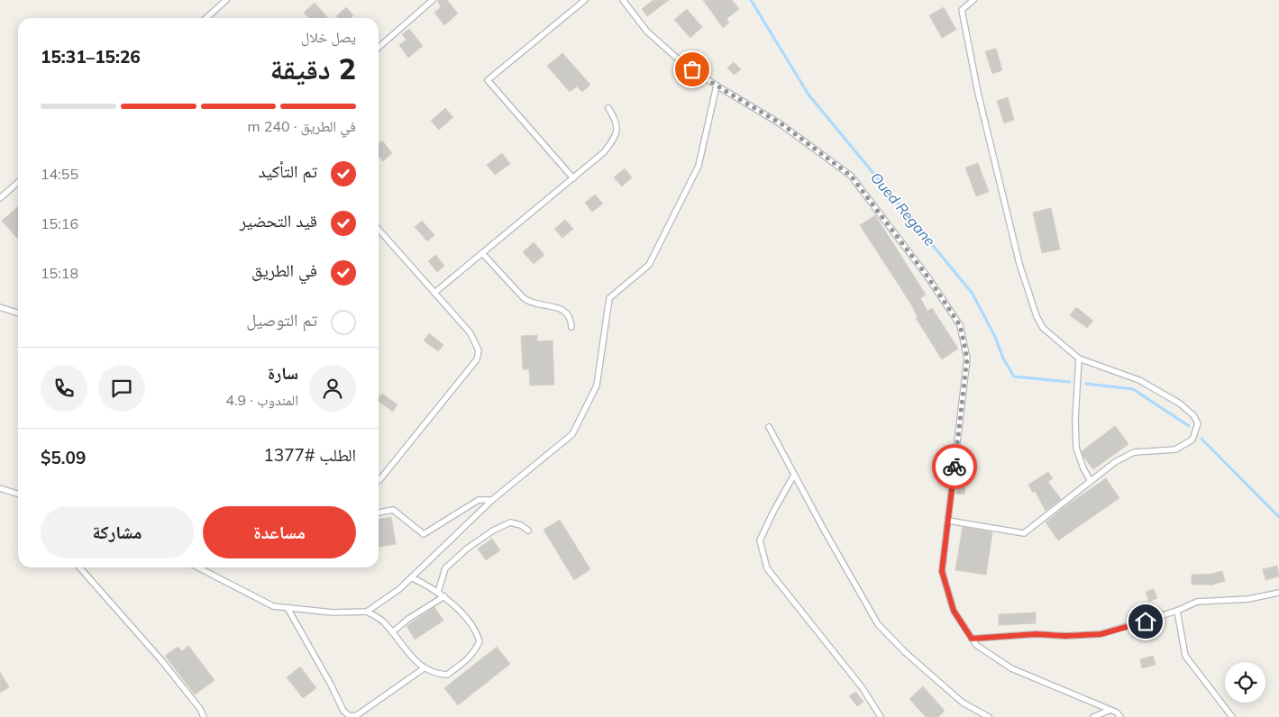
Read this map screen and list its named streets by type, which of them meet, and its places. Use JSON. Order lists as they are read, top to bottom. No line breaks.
{"water":["Oued Regane"],"page":{"heading":["2 دقيقة","يصل خلال","15:26–15:31"],"panel":["سارة","المندوب · 4.9","الطلب #1377","$5.09"],"bar":"في الطريق · 240 m","list":[["تم التأكيد","14:55"],["قيد التحضير","15:16"],["في الطريق","15:18"],"تم التوصيل"],"buttons":["مساعدة","مشاركة"]}}
